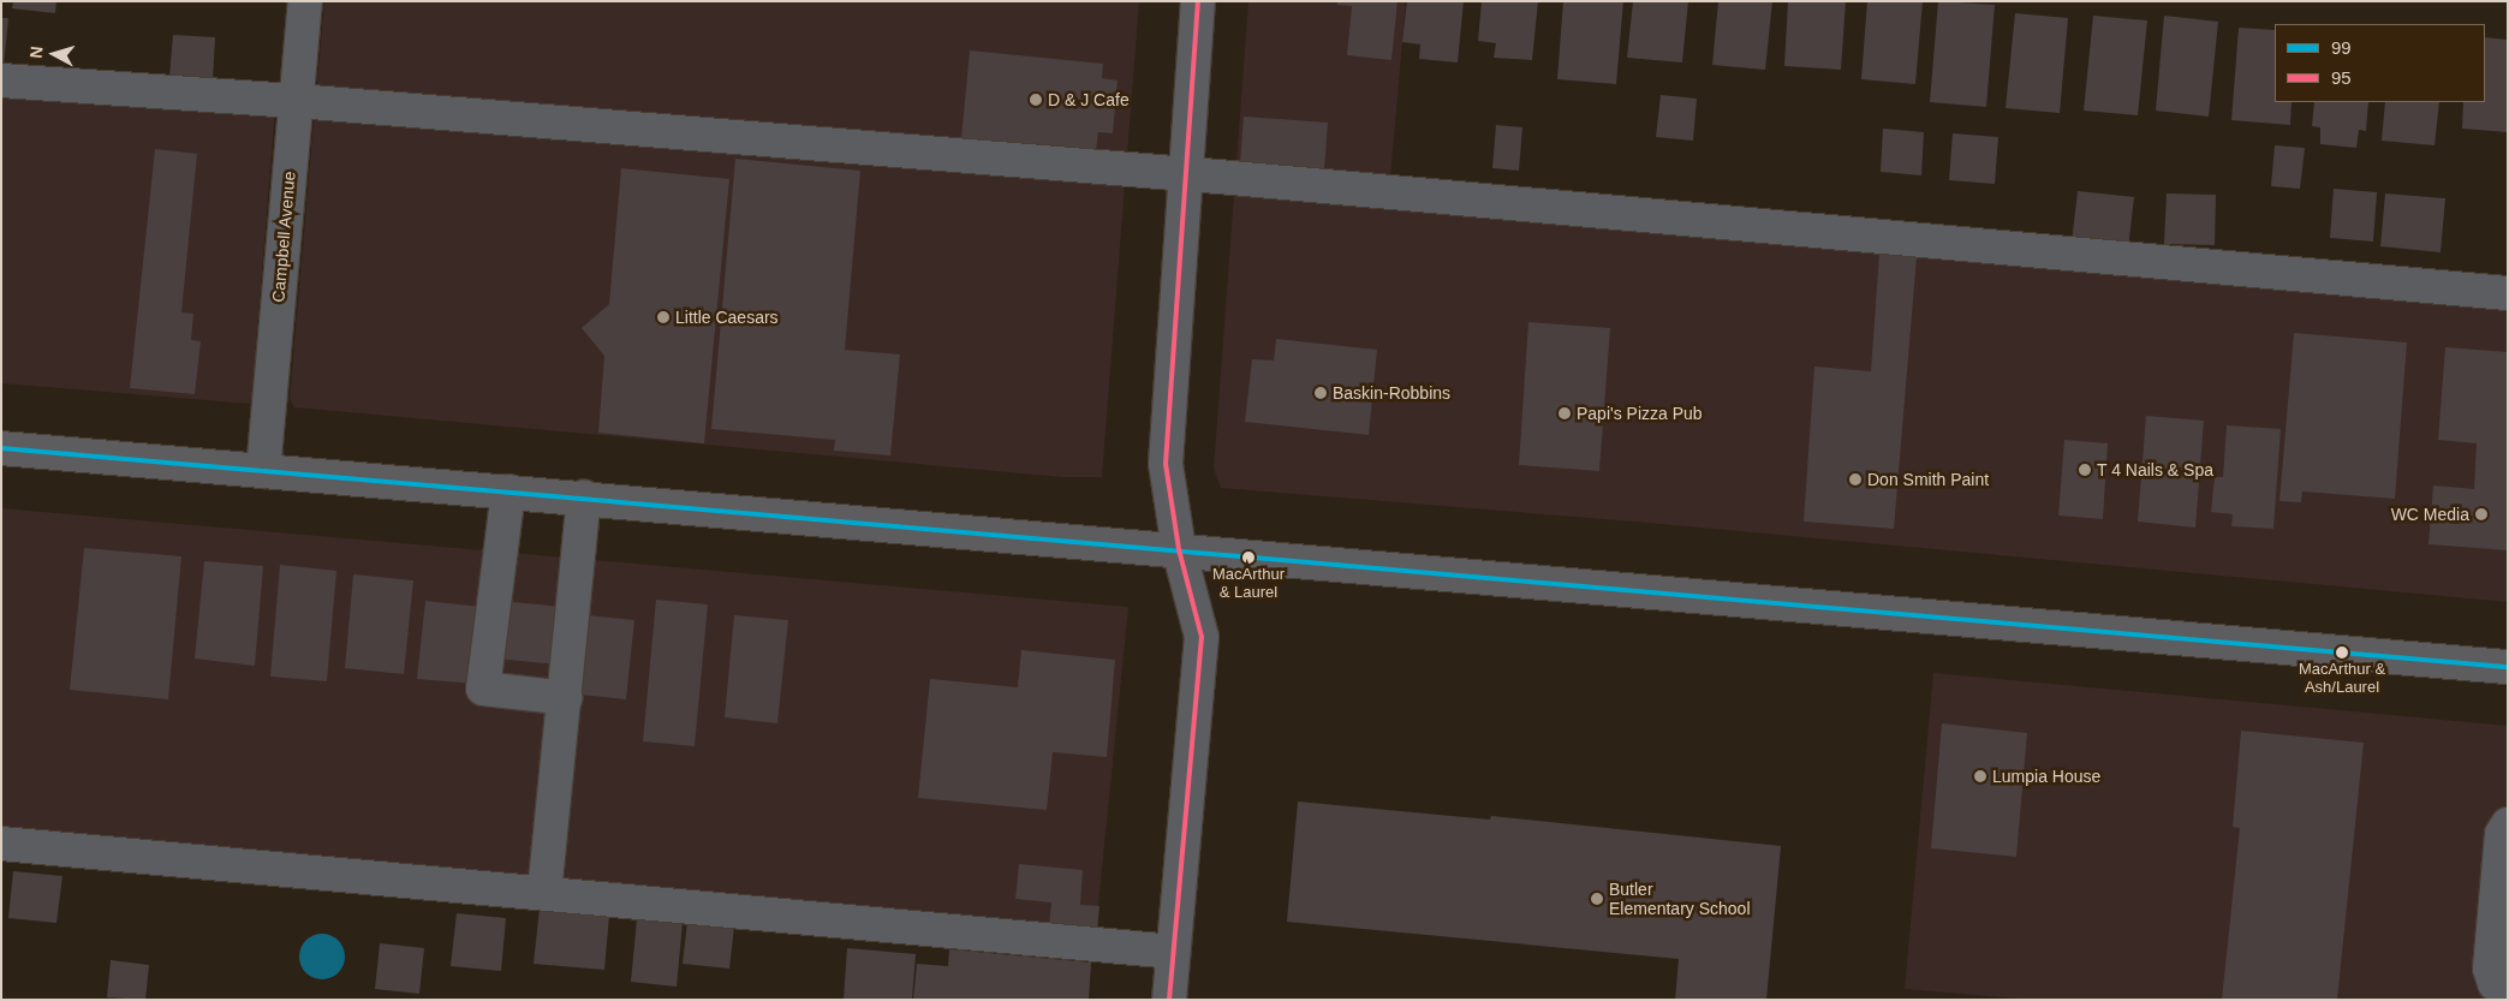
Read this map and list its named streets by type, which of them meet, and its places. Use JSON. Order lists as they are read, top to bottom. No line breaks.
{"streets":{"street":["Campbell Avenue"]},"places":["D & J Cafe","Little Caesars","Baskin-Robbins","Papi's Pizza Pub","T 4 Nails & Spa","Don Smith Paint","WC Media","MacArthur & Laurel","MacArthur & Ash/Laurel","Lumpia House","Butler Elementary School"],"lines":["transit line 95","transit line 99"],"legend":["99","95"],"north":"left"}
